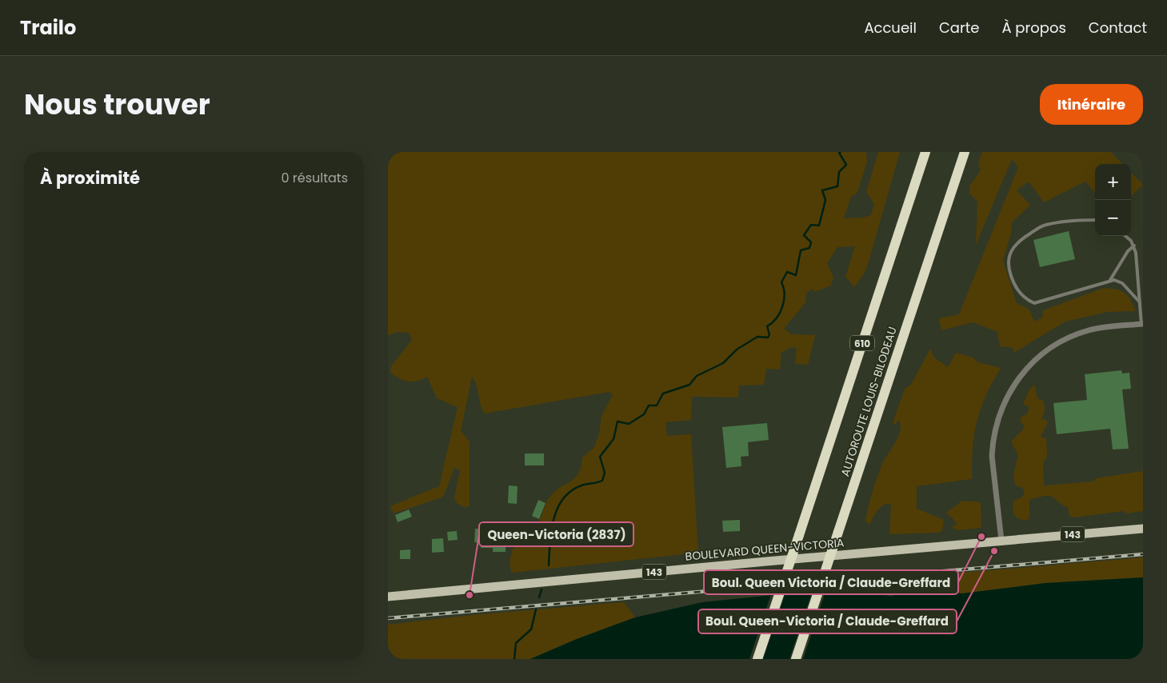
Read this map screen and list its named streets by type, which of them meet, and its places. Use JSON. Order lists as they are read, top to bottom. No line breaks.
{"streets":{"highway":["610","AUTOROUTE LOUIS-BILODEAU"],"main road":["143","BOULEVARD QUEEN-VICTORIA"]},"places":["Boul. Queen Victoria / Claude-Greffard","Boul. Queen-Victoria / Claude-Greffard","Queen-Victoria (2837)"],"page":{"header":"Trailo","nav":["Accueil","Carte","À propos","Contact"],"title":"Nous trouver","buttons":"Itinéraire","heading":["À proximité","0 résultats"],"map_buttons":["+","−"]}}
